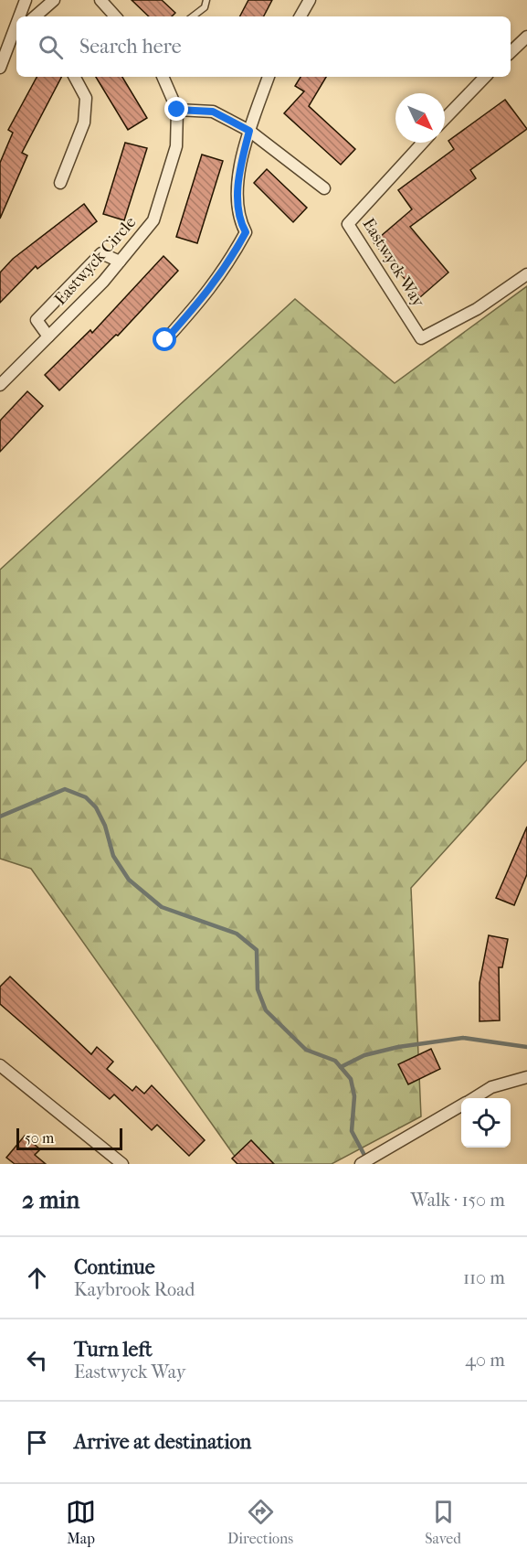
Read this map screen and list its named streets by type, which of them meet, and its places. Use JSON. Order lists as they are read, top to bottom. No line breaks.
{"streets":{"street":["Eastwyck Circle","Eastwyck Way"]},"scale_bar":"50 m","north":"bottom right","page":{"search":"Search here","scale":"50 m","heading":["2 min","Walk · 150 m"],"list":[["Continue","Kaybrook Road","110 m"],["Turn left","Eastwyck Way","40 m"],"Arrive at destination"],"nav":["Map","Directions","Saved"]}}
